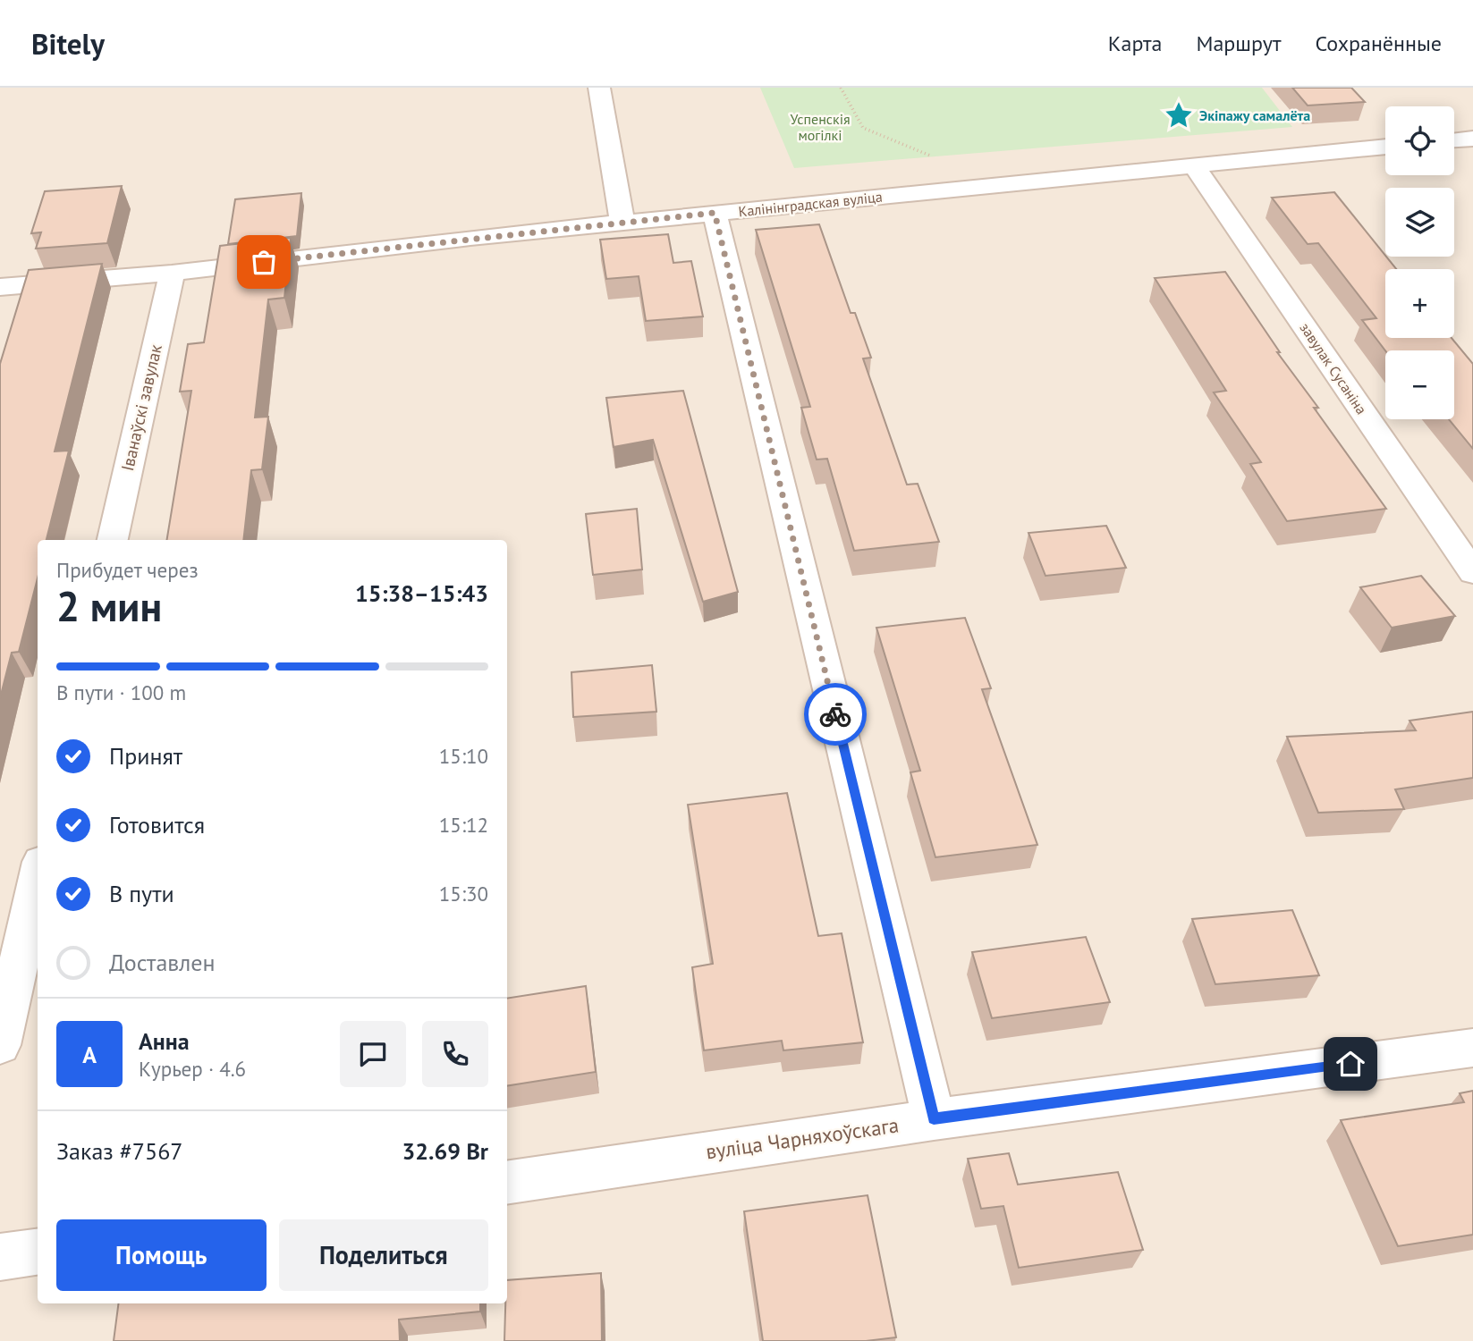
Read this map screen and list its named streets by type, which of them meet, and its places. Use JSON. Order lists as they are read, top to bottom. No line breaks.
{"streets":{"street":["Калінінградская вуліца","завулак Сусаніна","Іванаўскі завулак","вуліца Чарняхоўскага"]},"crossings":[["Калінінградская вуліца","завулак Сусаніна"],["Калінінградская вуліца","Іванаўскі завулак"]],"parks":["Успенскія могілкі"],"places":{"place":["Экіпажу самалёта"]},"page":{"header":"Bitely","nav":["Карта","Маршрут","Сохранённые"],"map_buttons":["+","−"],"heading":["2 мин","Прибудет через","15:38–15:43"],"panel":["Анна","Курьер · 4.6","Заказ #7567","32.69 Br"],"bar":"В пути · 100 m","list":[["Принят","15:10"],["Готовится","15:12"],["В пути","15:30"],"Доставлен"],"round":"А","buttons":["Помощь","Поделиться"]}}
